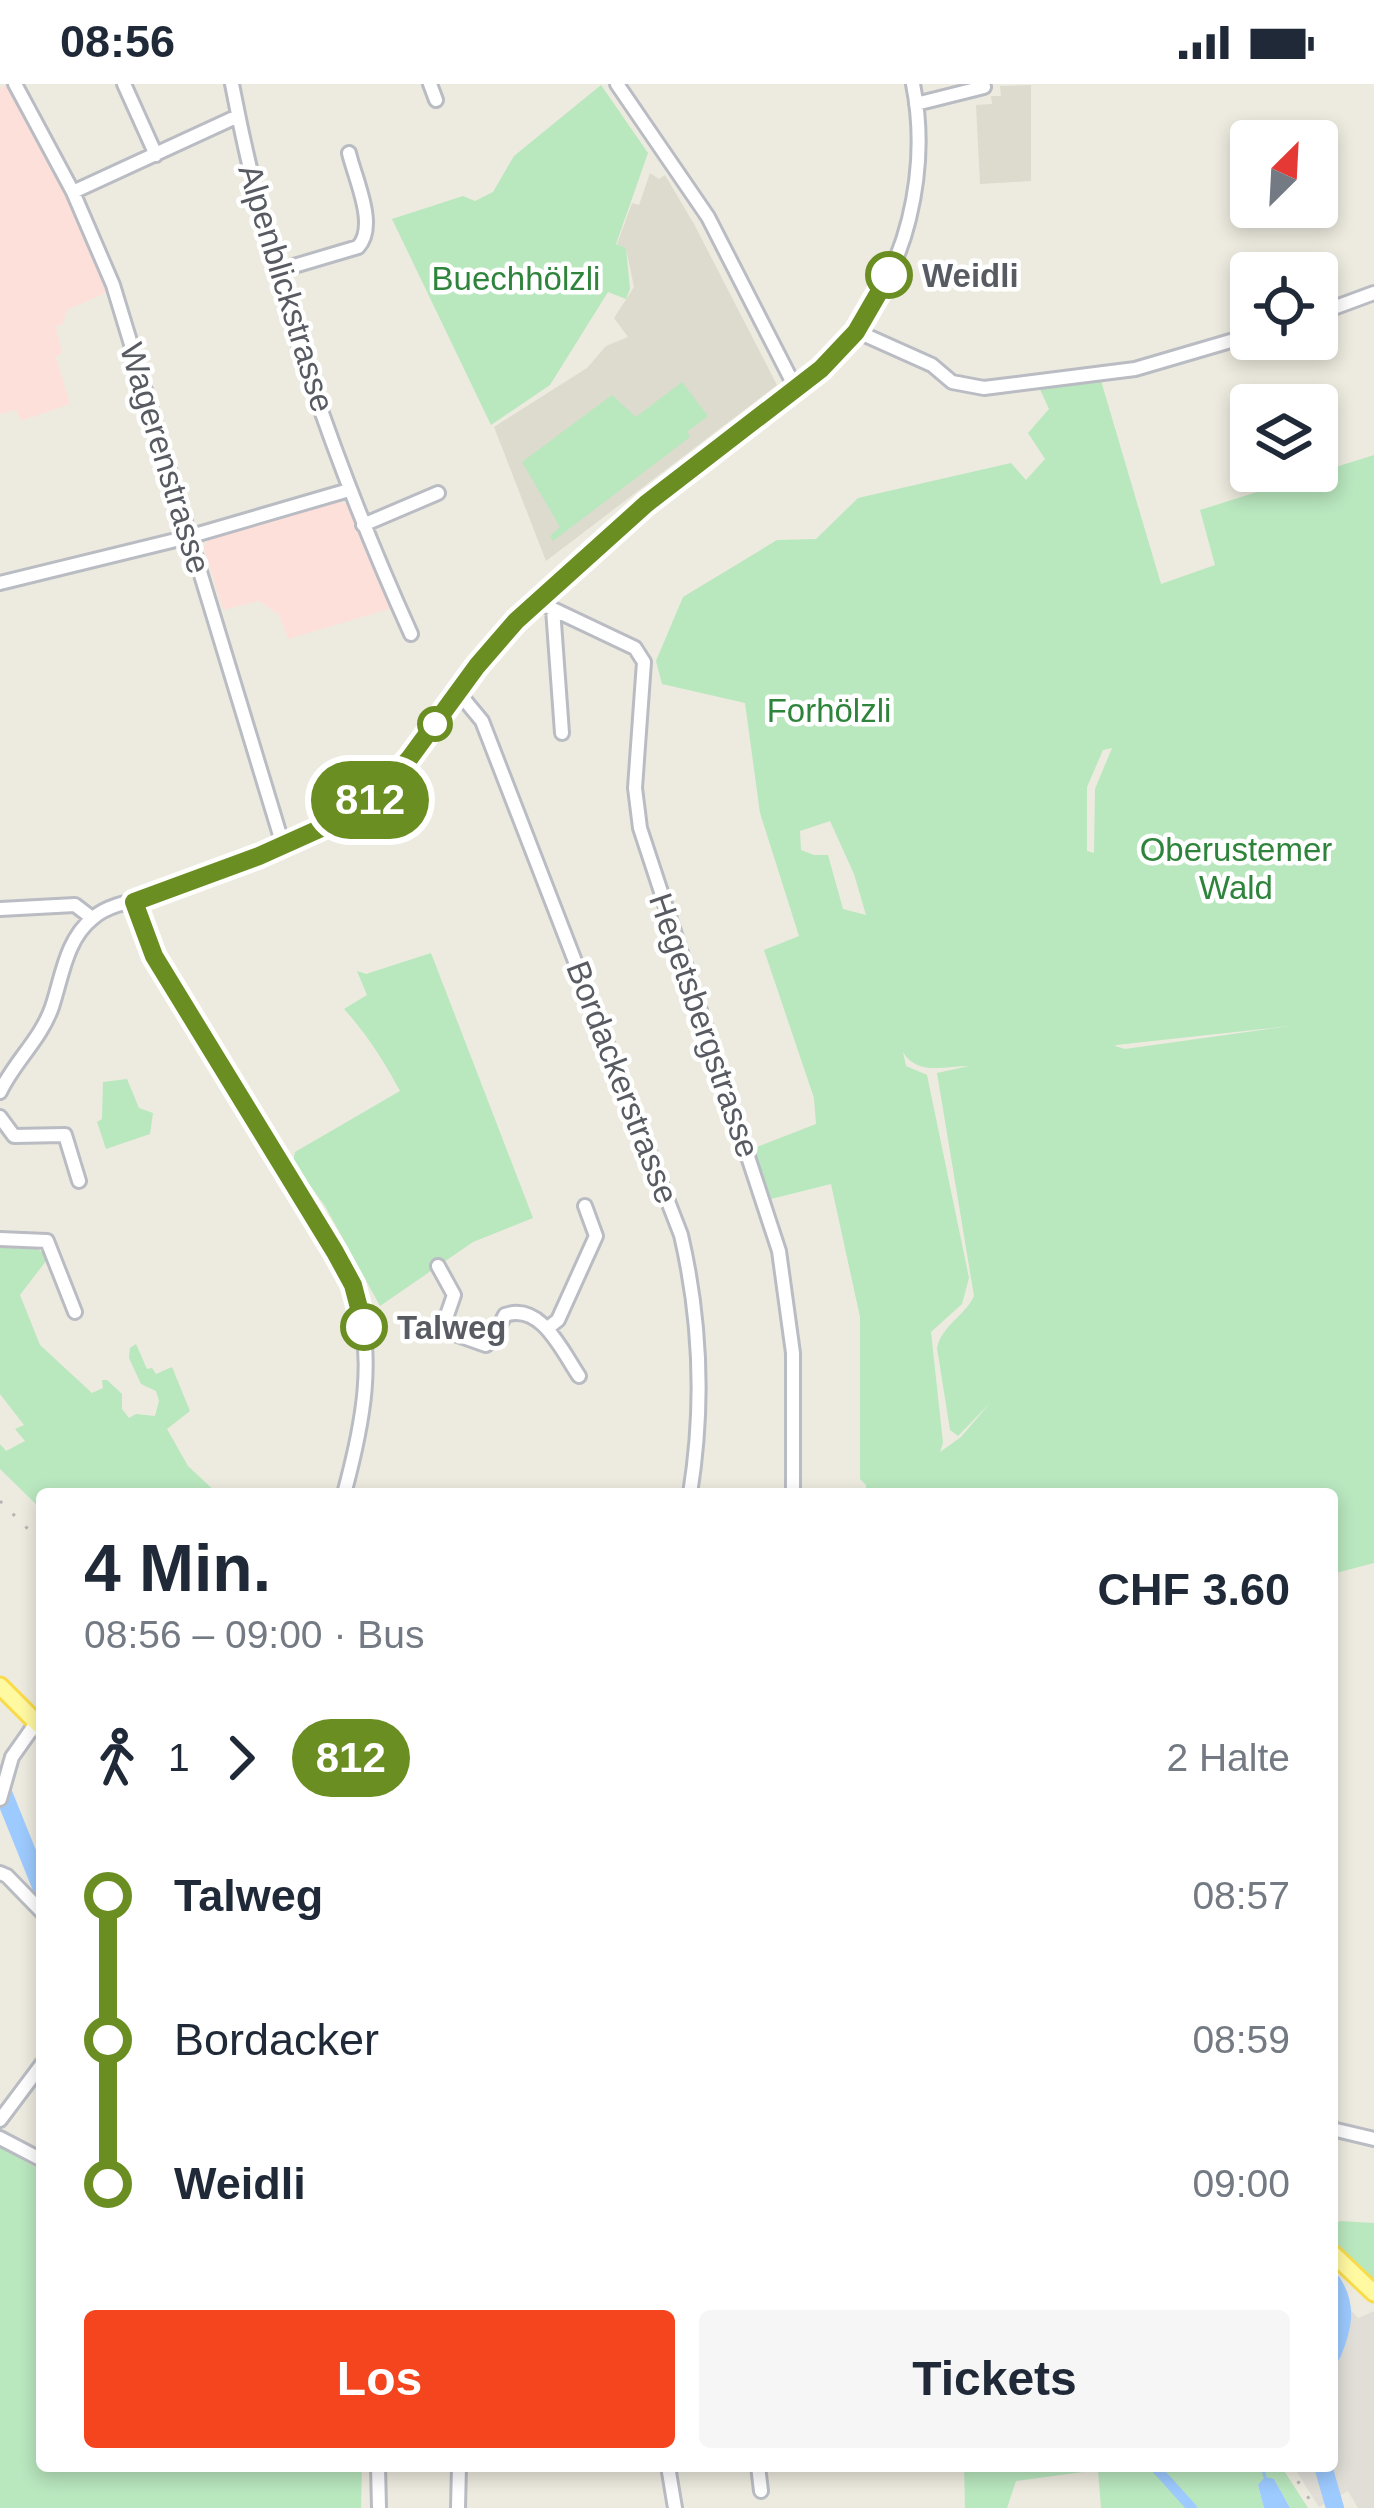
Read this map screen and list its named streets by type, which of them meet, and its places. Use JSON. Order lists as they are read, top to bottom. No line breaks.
{"streets":{"street":["Alpenblickstrasse","Wagerenstrasse","Hegetsbergstrasse","Bordackerstrasse"]},"parks":["Buechhölzli","Forhölzli","Oberustemer Wald"],"places":["Weidli","Talweg"],"lines":["bus line 812"],"north":"top right","page":{"status":"08:56","on_map":"812","heading":["4 Min.","08:56 – 09:00 · Bus","CHF 3.60"],"legs":["1","812","2 Halte"],"list":[{"name":"Talweg","value":"08:57"},{"name":"Bordacker","value":"08:59"},{"name":"Weidli","value":"09:00"}],"buttons":["Los","Tickets"]}}
